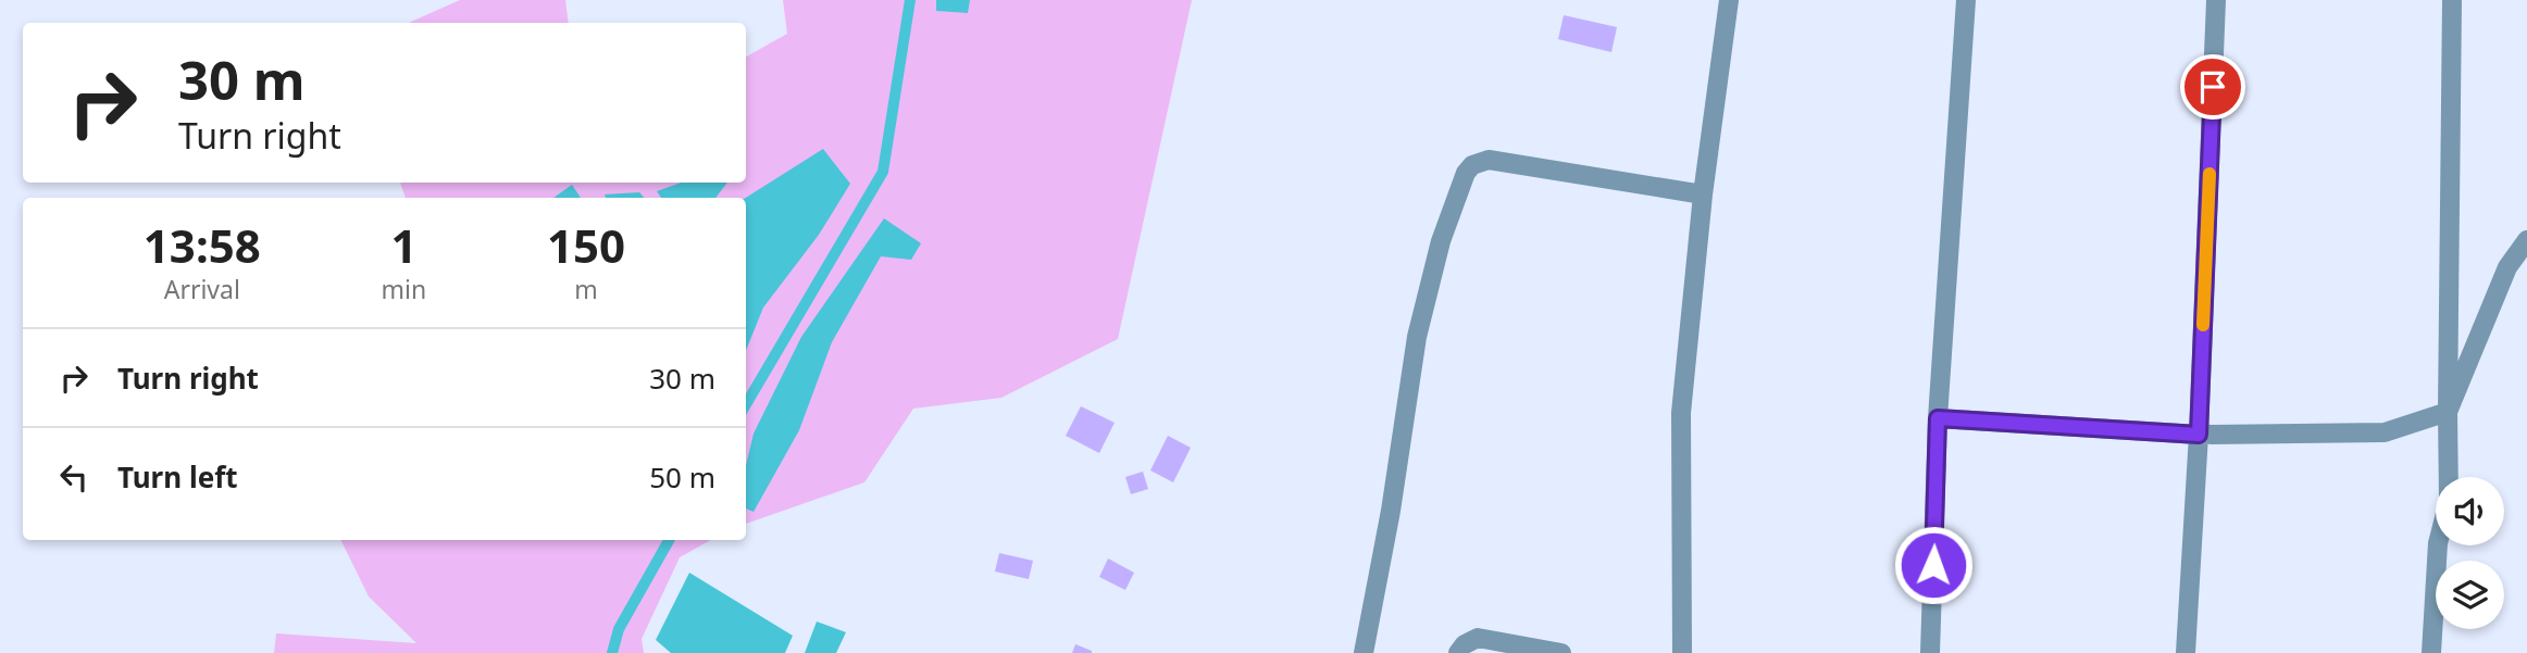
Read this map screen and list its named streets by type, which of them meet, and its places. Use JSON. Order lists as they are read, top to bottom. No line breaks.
{"page":{"turn":["30 m","Turn right"],"eta":["13:58","Arrival","1","min","150","m"],"list":[{"name":"Turn right","value":"30 m"},{"name":"Turn left","value":"50 m"}]}}
